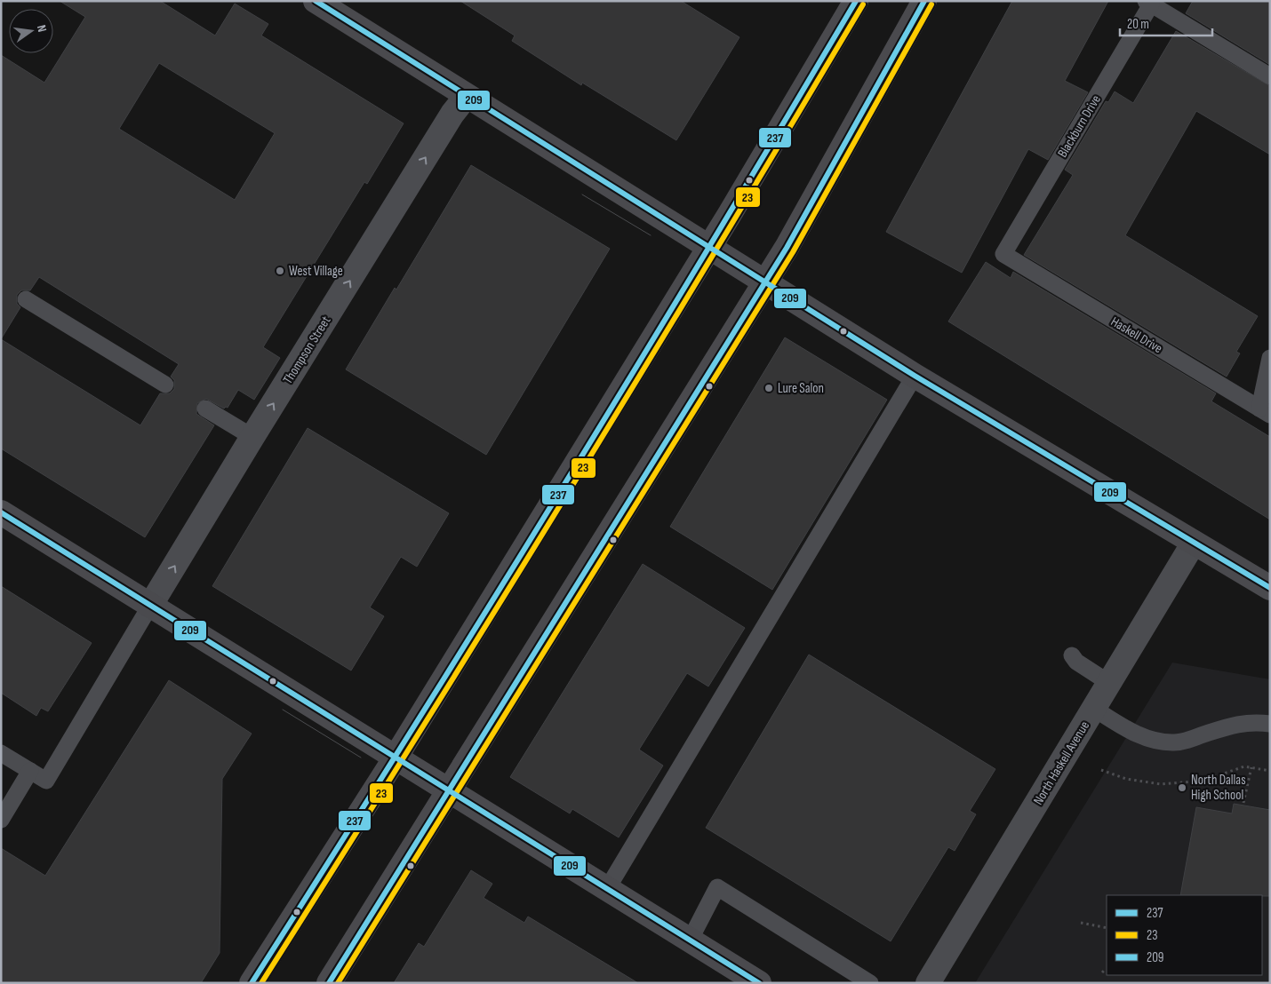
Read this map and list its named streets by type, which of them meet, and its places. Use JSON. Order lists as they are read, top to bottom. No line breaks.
{"streets":{"street":["Thompson Street","North Haskell Avenue"],"lane":["Blackburn Drive","Haskell Drive"]},"crossings":[["Blackburn Drive","Haskell Drive"]],"one_way":["Thompson Street"],"places":["West Village","Lure Salon","North Dallas High School"],"lines":["transit line 237","transit line 209","transit line 23"],"legend":["237","23","209"],"scale_bar":"20 m","north":"right"}
